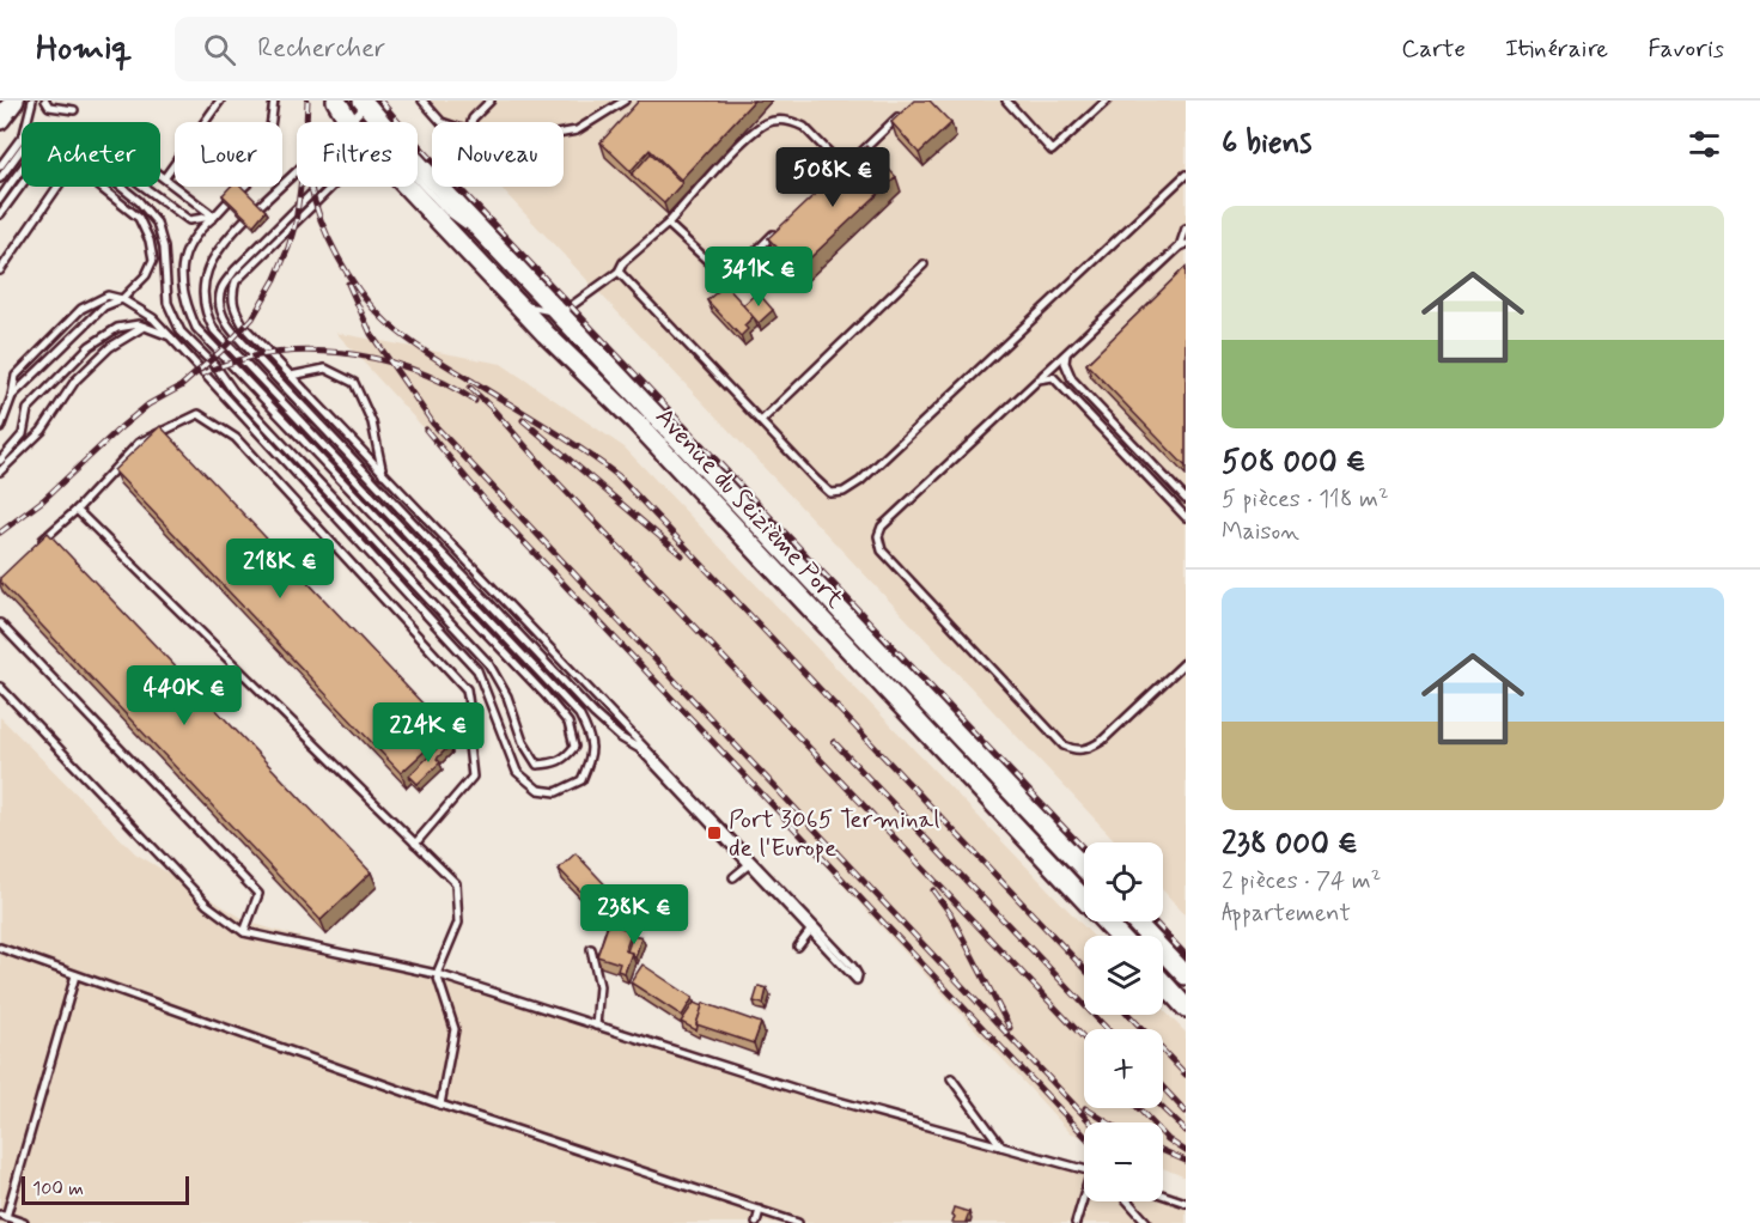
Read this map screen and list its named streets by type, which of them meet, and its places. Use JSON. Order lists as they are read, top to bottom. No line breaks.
{"streets":{"main road":["Avenue du Seizième Port"]},"places":{"transit":["Port 3065 Terminal de l'Europe"]},"scale_bar":"100 m","page":{"header":"Homiq","search":"Rechercher","nav":["Carte","Itinéraire","Favoris"],"heading":"6 biens","chip":["Acheter","Louer","Filtres","Nouveau"],"price":["508K €","341K €","218K €","440K €","224K €","238K €"],"list":[{"name":"508 000 €","note":"5 pièces · 118 m² · Maison"},{"name":"238 000 €","note":"2 pièces · 74 m² · Appartement"}],"map_buttons":["+","−"],"scale":"100 m"}}
